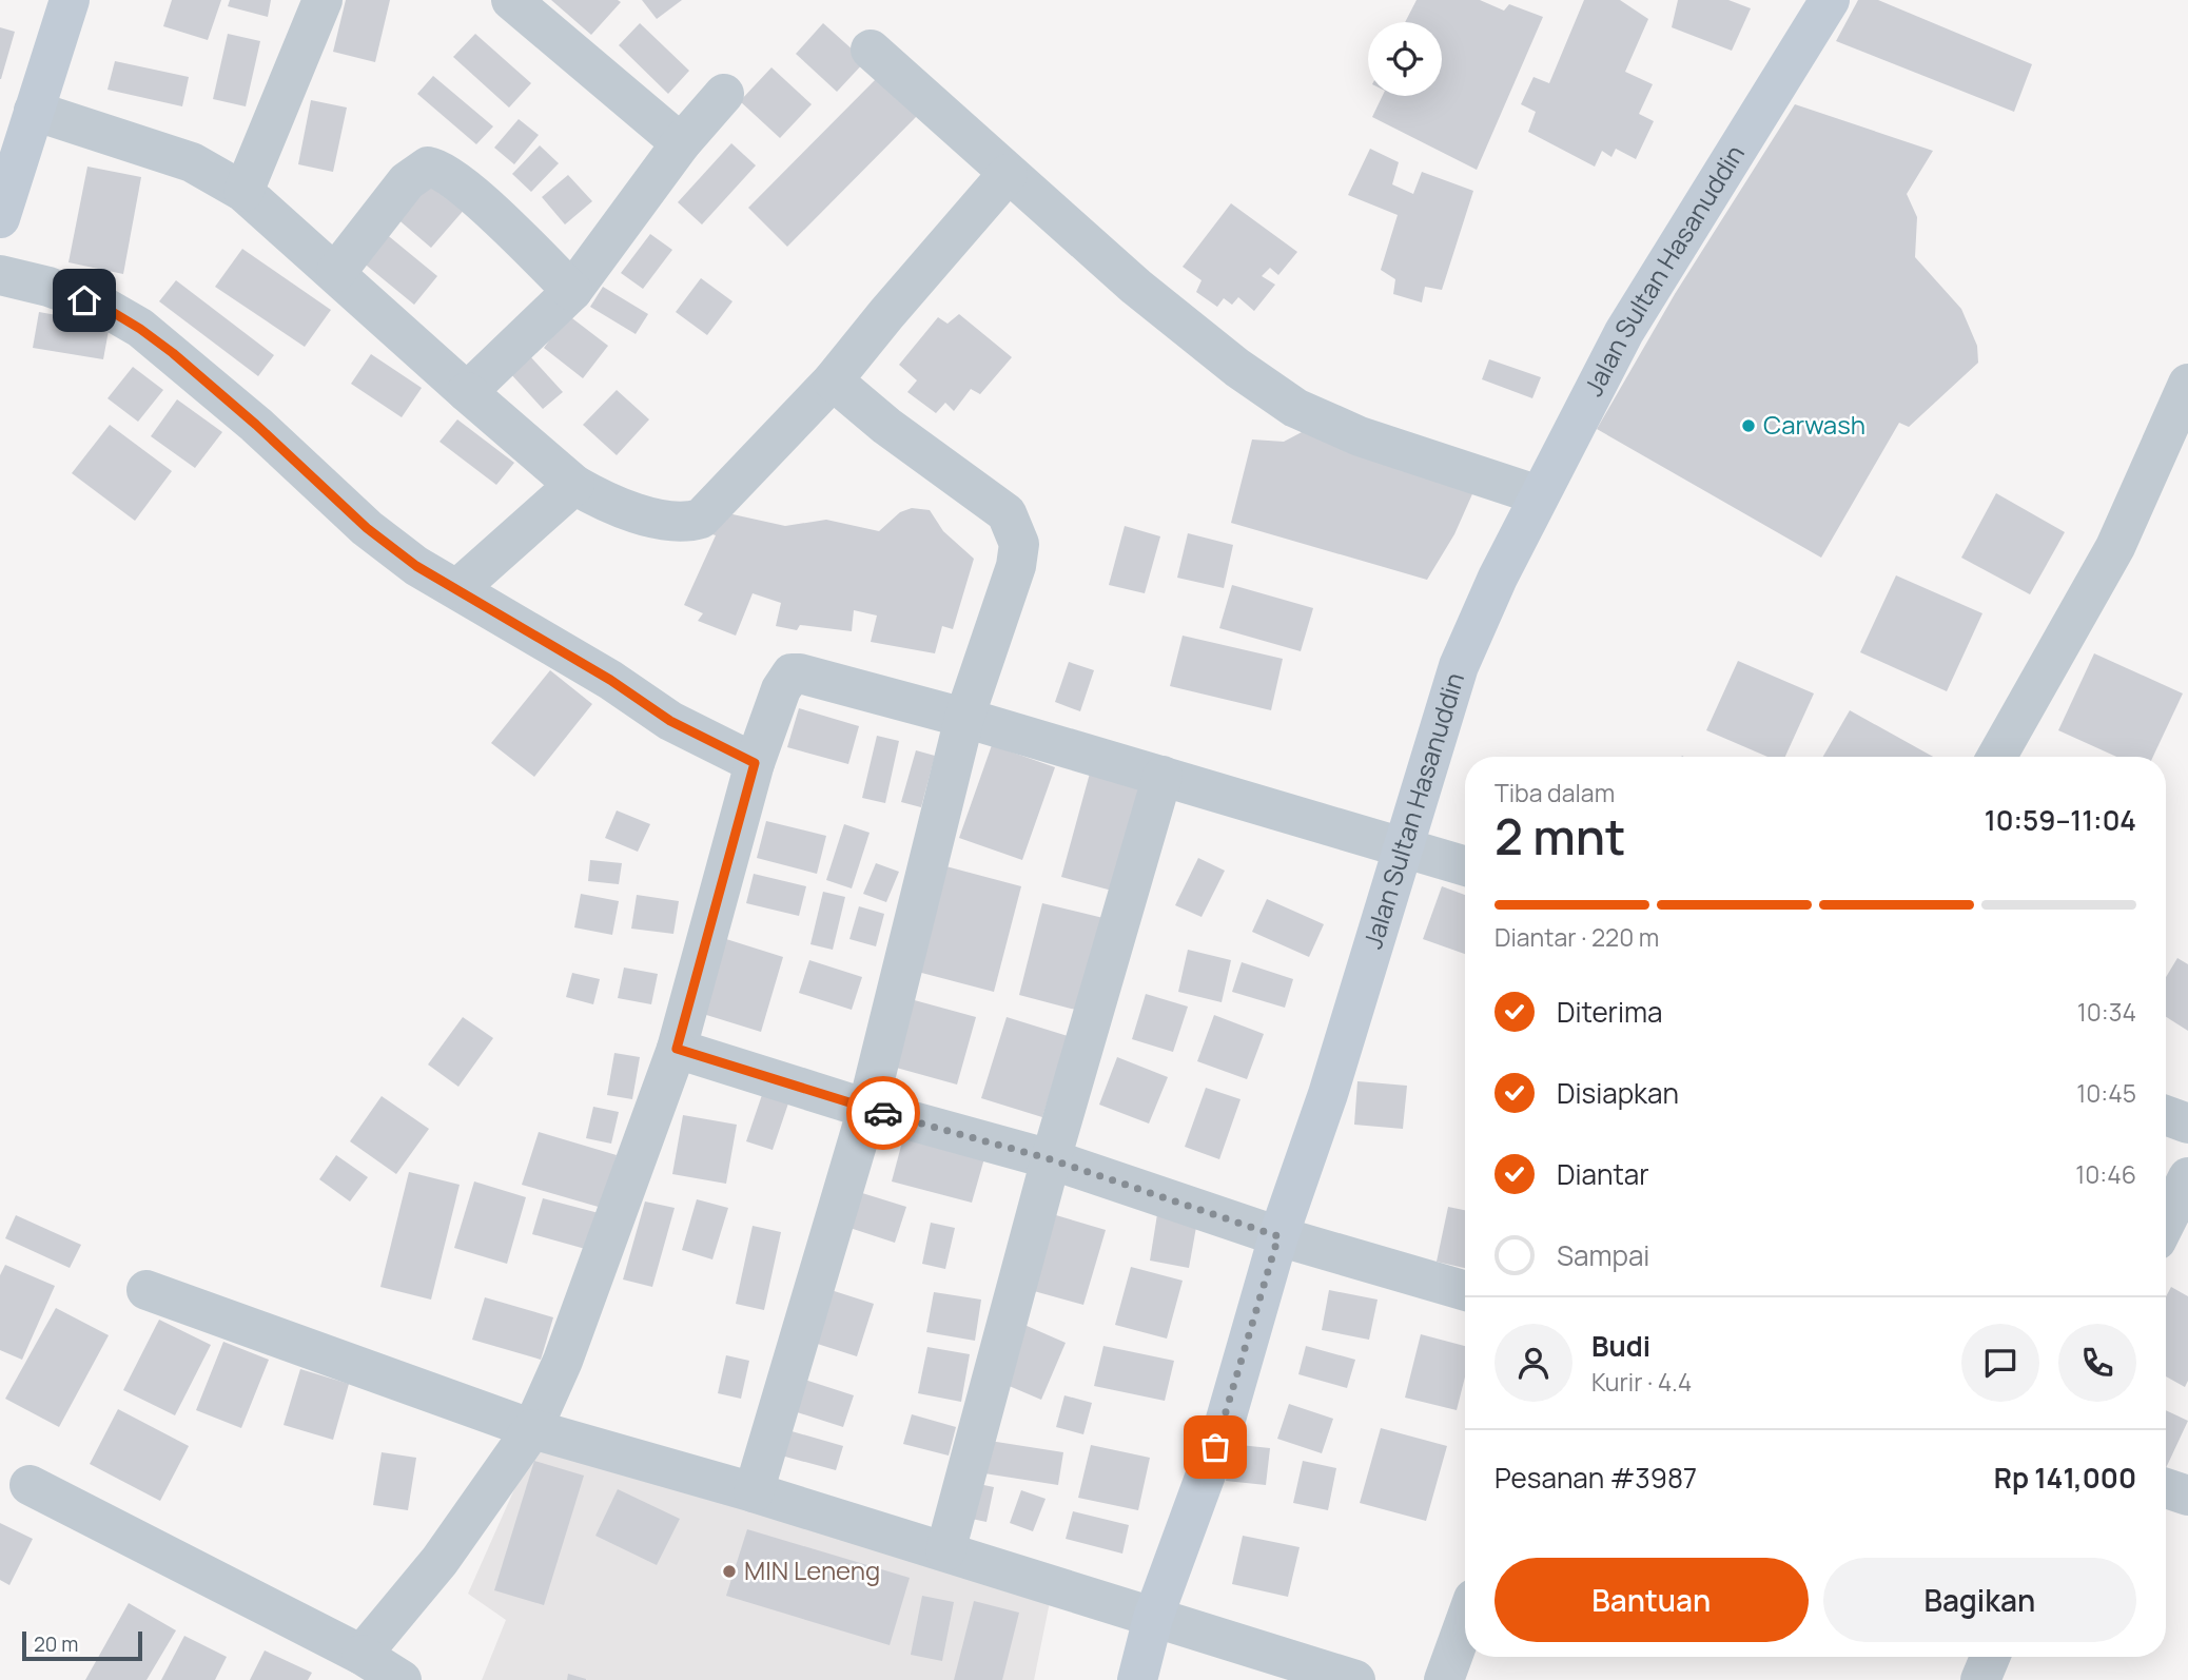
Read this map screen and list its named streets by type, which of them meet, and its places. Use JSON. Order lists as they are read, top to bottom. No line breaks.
{"streets":{"main road":["Jalan Sultan Hasanuddin"]},"places":["Carwash","MIN Leneng"],"scale_bar":"20 m","page":{"heading":["2 mnt","Tiba dalam","10:59–11:04"],"panel":["Budi","Kurir · 4.4","Pesanan #3987","Rp 141,000"],"bar":"Diantar · 220 m","list":[["Diterima","10:34"],["Disiapkan","10:45"],["Diantar","10:46"],"Sampai"],"buttons":["Bantuan","Bagikan"],"scale":"20 m"}}
